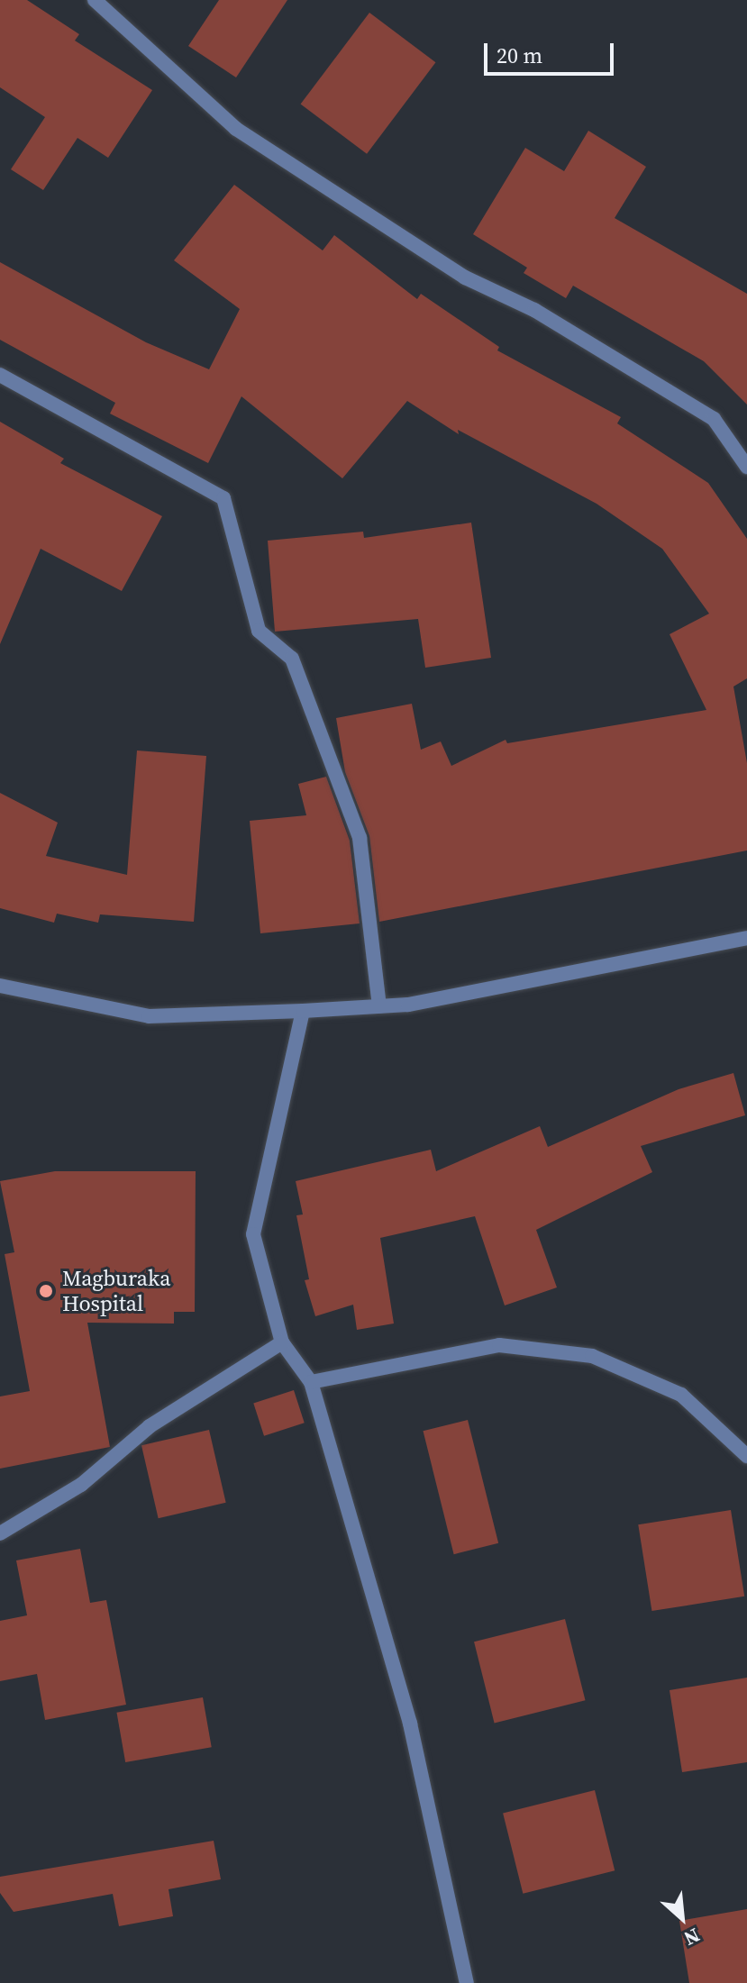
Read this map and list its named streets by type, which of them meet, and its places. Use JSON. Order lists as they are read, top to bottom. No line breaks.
{"places":["Magburaka Hospital"],"scale_bar":"20 m","north":"bottom right"}
